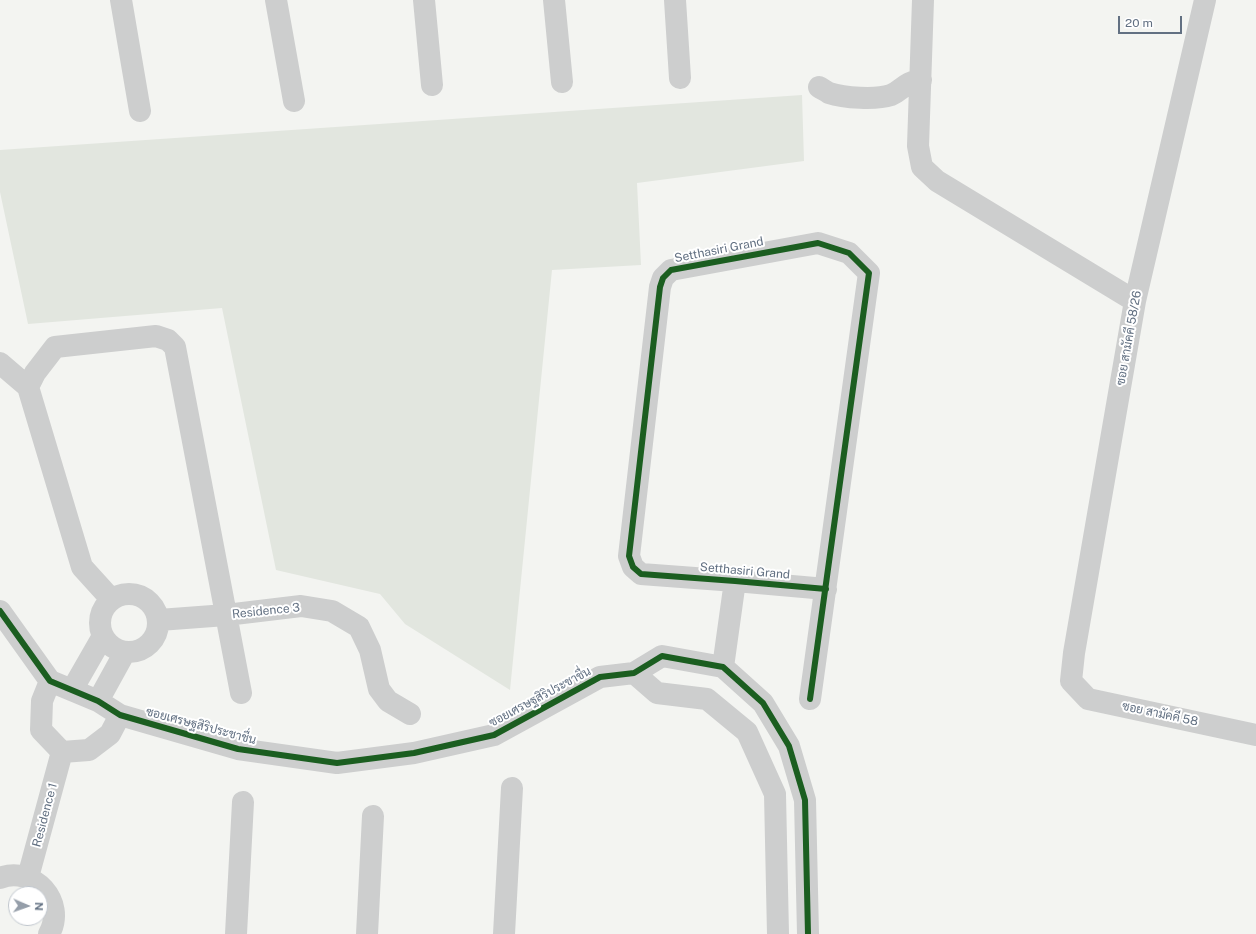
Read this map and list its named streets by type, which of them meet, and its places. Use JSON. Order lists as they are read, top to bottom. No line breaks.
{"streets":{"street":["Setthasiri Grand","ซอย สามัคคี 58/26","Residence 3","ซอยเศรษฐสิริประชาชื่น","ซอย สามัคคี 58","Residence 1"]},"crossings":[["Setthasiri Grand","ซอยเศรษฐสิริประชาชื่น"],["ซอย สามัคคี 58/26","ซอย สามัคคี 58"]],"scale_bar":"20 m","north":"right"}
